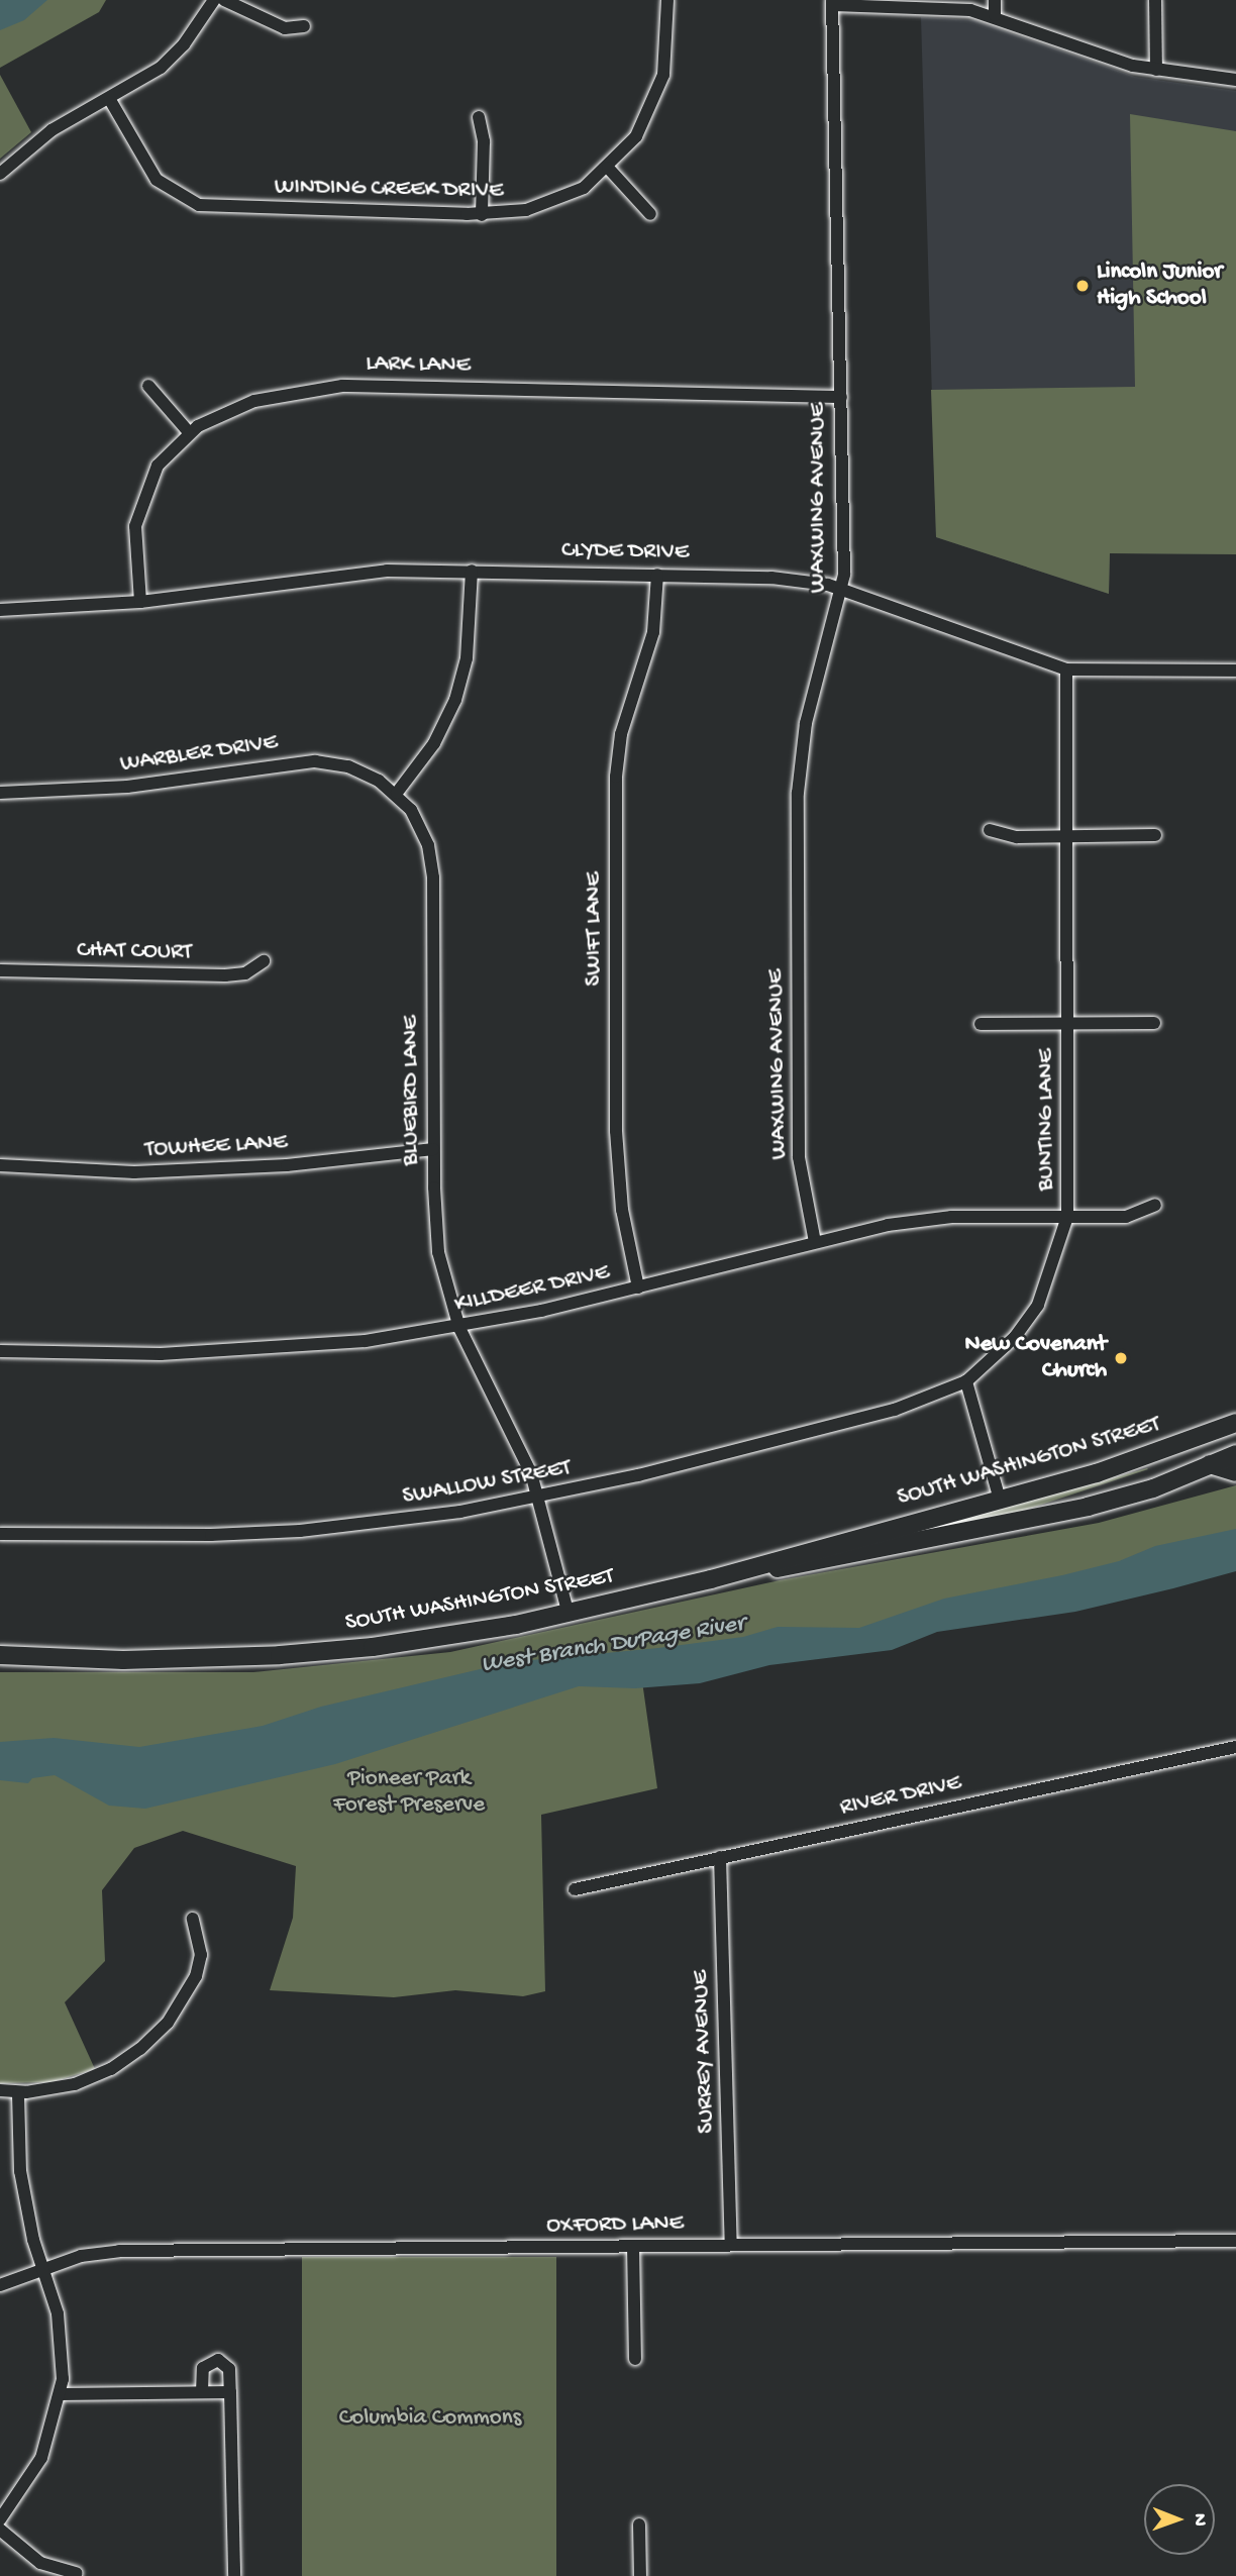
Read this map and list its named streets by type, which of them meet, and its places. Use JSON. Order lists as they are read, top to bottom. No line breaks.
{"streets":{"main road":["SOUTH WASHINGTON STREET"],"street":["WINDING CREEK DRIVE","LARK LANE","WAXWING AVENUE","CLYDE DRIVE","WARBLER DRIVE","SWIFT LANE","CHAT COURT","BLUEBIRD LANE","BUNTING LANE","TOWHEE LANE","KILLDEER DRIVE","SWALLOW STREET","RIVER DRIVE","SURREY AVENUE","OXFORD LANE"]},"crossings":[["LARK LANE","WAXWING AVENUE"],["LARK LANE","CLYDE DRIVE"],["WAXWING AVENUE","CLYDE DRIVE"],["WAXWING AVENUE","KILLDEER DRIVE"],["CLYDE DRIVE","SWIFT LANE"],["CLYDE DRIVE","BUNTING LANE"],["WARBLER DRIVE","BLUEBIRD LANE"],["SWIFT LANE","KILLDEER DRIVE"],["BLUEBIRD LANE","TOWHEE LANE"],["BLUEBIRD LANE","KILLDEER DRIVE"],["BLUEBIRD LANE","SOUTH WASHINGTON STREET"],["BLUEBIRD LANE","SWALLOW STREET"],["BUNTING LANE","KILLDEER DRIVE"],["BUNTING LANE","SWALLOW STREET"],["RIVER DRIVE","SURREY AVENUE"],["SURREY AVENUE","OXFORD LANE"]],"water":["West Branch DuPage River"],"parks":["Pioneer Park Forest Preserve","Columbia Commons"],"places":["Lincoln Junior High School","New Covenant Church"],"north":"right"}
